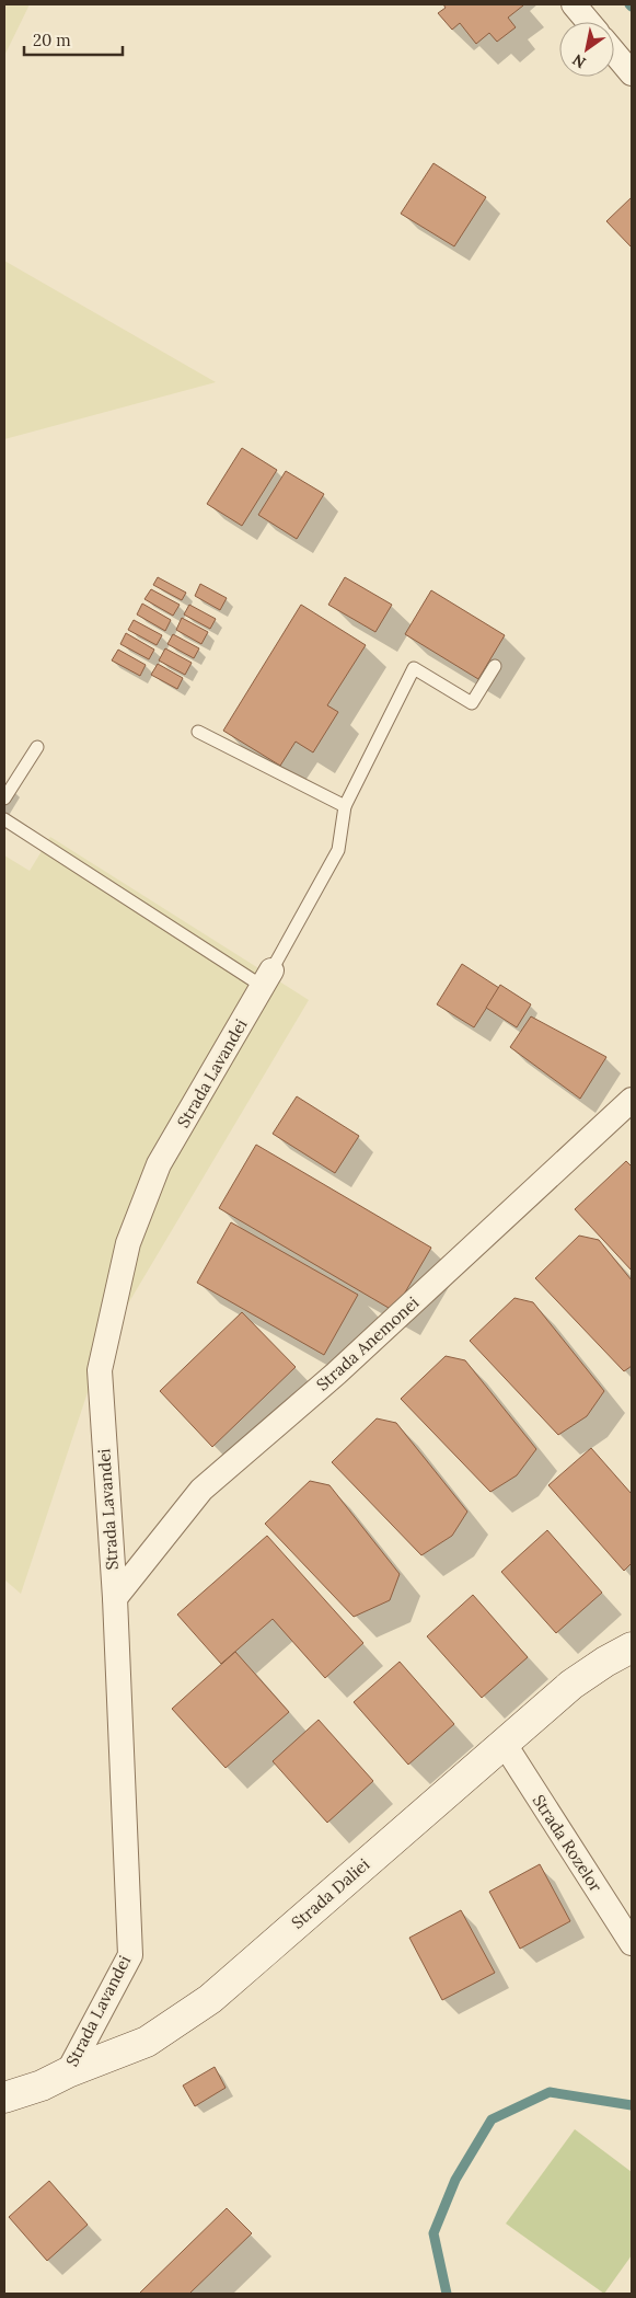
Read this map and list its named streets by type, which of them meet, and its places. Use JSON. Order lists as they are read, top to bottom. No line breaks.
{"streets":{"street":["Strada Lavandei","Strada Anemonei","Strada Rozelor","Strada Daliei"]},"crossings":[["Strada Lavandei","Strada Anemonei"],["Strada Lavandei","Strada Daliei"],["Strada Rozelor","Strada Daliei"]],"scale_bar":"20 m","north":"bottom left"}
